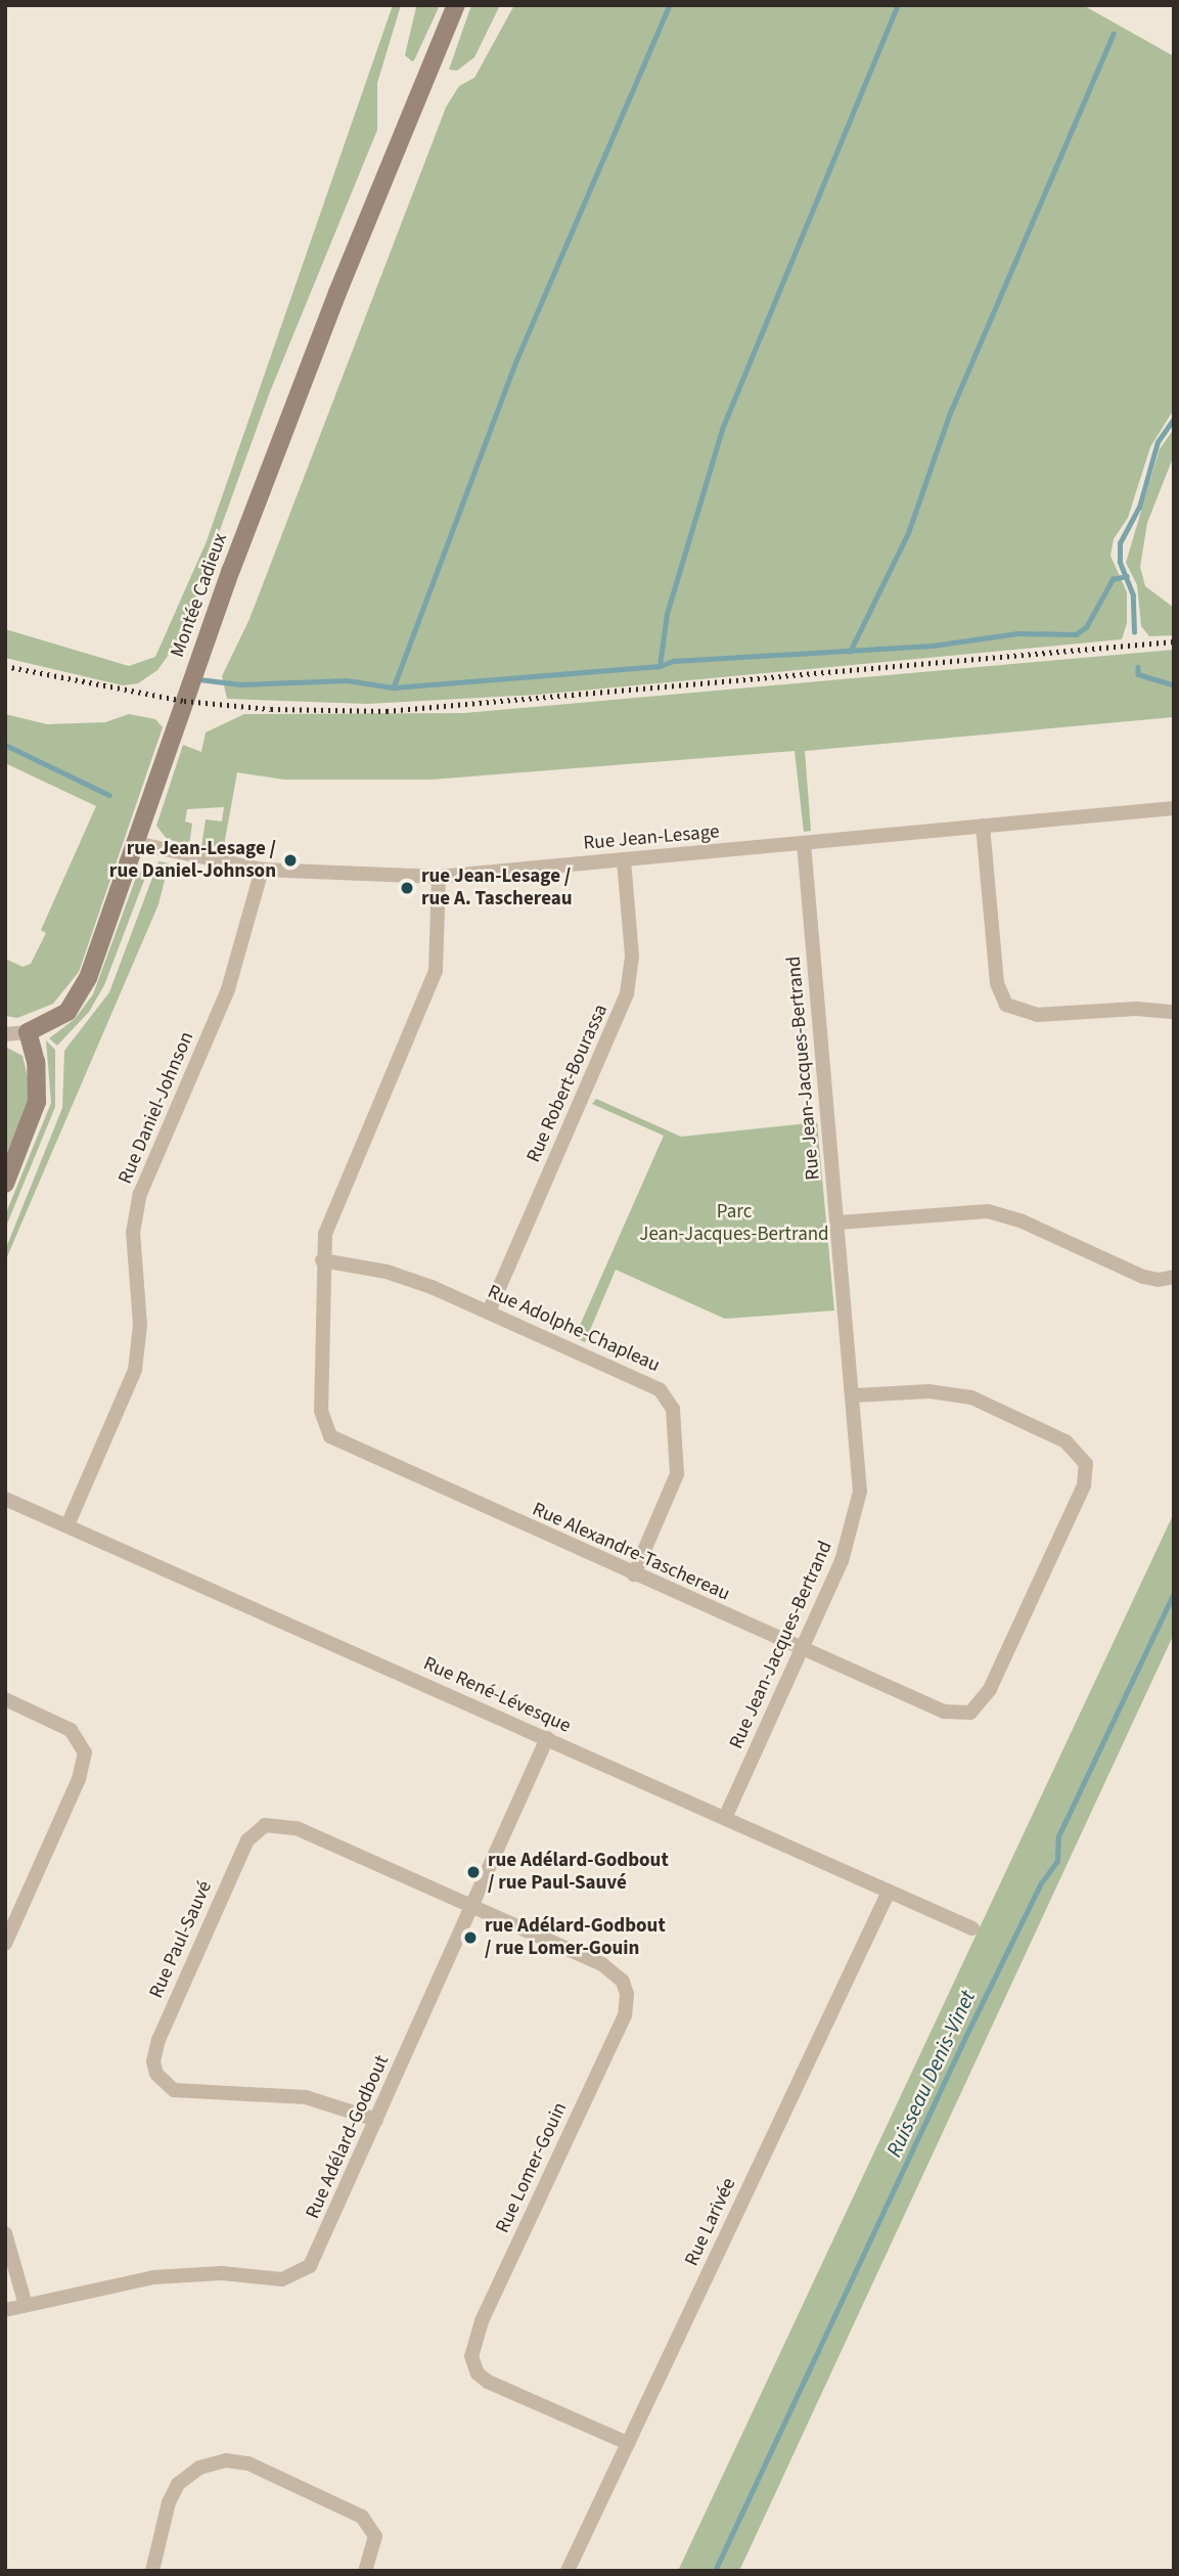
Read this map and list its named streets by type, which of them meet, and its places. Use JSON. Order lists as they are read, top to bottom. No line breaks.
{"streets":{"street":["Montée Cadieux","Rue Jean-Lesage","Rue Jean-Jacques-Bertrand","Rue Robert-Bourassa","Rue Daniel-Johnson","Rue Adolphe-Chapleau","Rue Alexandre-Taschereau","Rue René-Lévesque","Rue Paul-Sauvé","Rue Adélard-Godbout","Rue Lomer-Gouin","Rue Larivée"]},"crossings":[["Montée Cadieux","Rue Jean-Lesage"],["Rue Jean-Lesage","Rue Jean-Jacques-Bertrand"],["Rue Jean-Lesage","Rue Robert-Bourassa"],["Rue Jean-Lesage","Rue Daniel-Johnson"],["Rue Jean-Lesage","Rue Alexandre-Taschereau"],["Rue Jean-Jacques-Bertrand","Rue Alexandre-Taschereau"],["Rue Jean-Jacques-Bertrand","Rue René-Lévesque"],["Rue Robert-Bourassa","Rue Adolphe-Chapleau"],["Rue Daniel-Johnson","Rue René-Lévesque"],["Rue Adolphe-Chapleau","Rue Alexandre-Taschereau"],["Rue René-Lévesque","Rue Adélard-Godbout"],["Rue René-Lévesque","Rue Larivée"],["Rue Paul-Sauvé","Rue Adélard-Godbout"],["Rue Paul-Sauvé","Rue Lomer-Gouin"],["Rue Adélard-Godbout","Rue Lomer-Gouin"],["Rue Lomer-Gouin","Rue Larivée"]],"water":["Ruisseau Denis-Vinet"],"parks":["Parc Jean-Jacques-Bertrand"],"places":["rue Jean-Lesage / rue Daniel-Johnson","rue Jean-Lesage / rue A. Taschereau","rue Adélard-Godbout / rue Paul-Sauvé","rue Adélard-Godbout / rue Lomer-Gouin"]}
